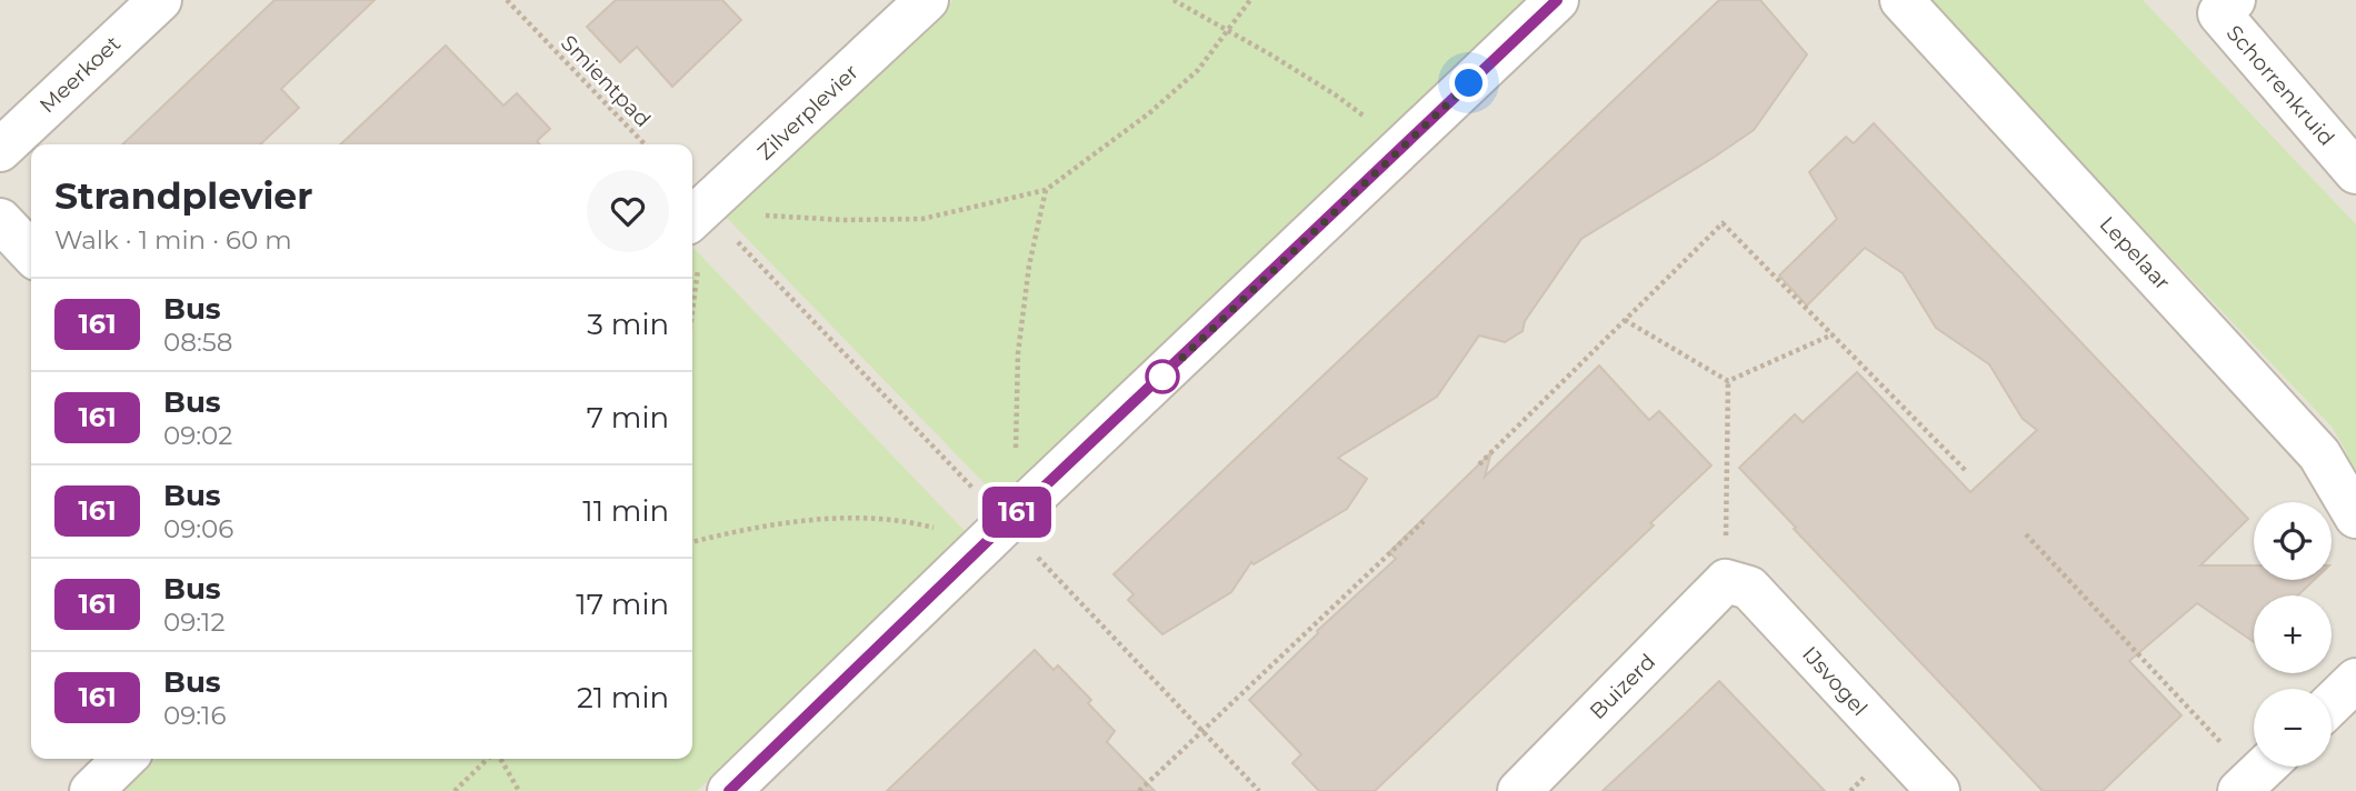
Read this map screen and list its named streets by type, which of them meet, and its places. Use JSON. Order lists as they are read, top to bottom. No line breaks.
{"streets":{"street":["Meerkoet","Schorrenkruid","Zilverplevier","Lepelaar","IJsvogel","Buizerd"],"path":["Smientpad"]},"crossings":[["IJsvogel","Buizerd"]],"lines":["bus line 161"],"page":{"on_map":"161","heading":["Strandplevier","Walk · 1 min · 60 m"],"list":[{"mark":"161","name":"Bus","note":"08:58","value":"3 min"},{"mark":"161","name":"Bus","note":"09:02","value":"7 min"},{"mark":"161","name":"Bus","note":"09:06","value":"11 min"},{"mark":"161","name":"Bus","note":"09:12","value":"17 min"},{"mark":"161","name":"Bus","note":"09:16","value":"21 min"}],"map_buttons":["+","−"]}}
